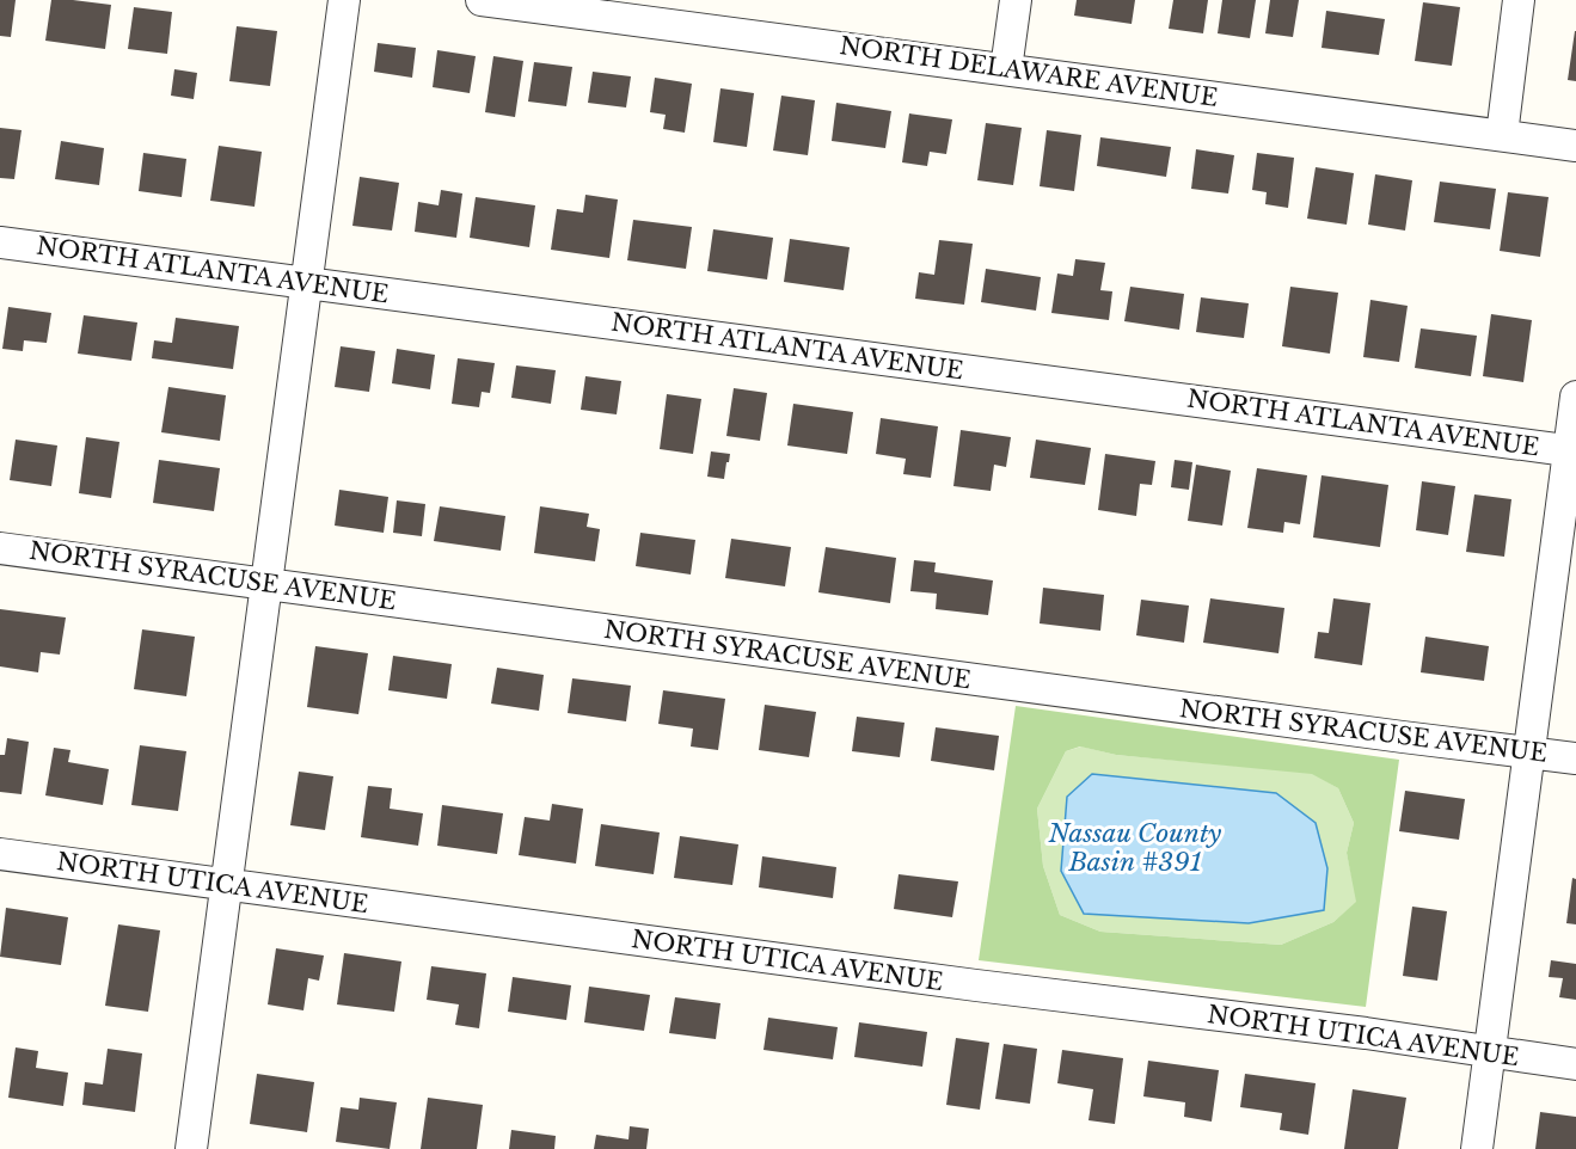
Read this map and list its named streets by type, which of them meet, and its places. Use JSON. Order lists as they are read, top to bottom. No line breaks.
{"streets":{"street":["NORTH DELAWARE AVENUE","NORTH ATLANTA AVENUE","NORTH SYRACUSE AVENUE","NORTH UTICA AVENUE"]},"water":["Nassau County Basin #391"]}
